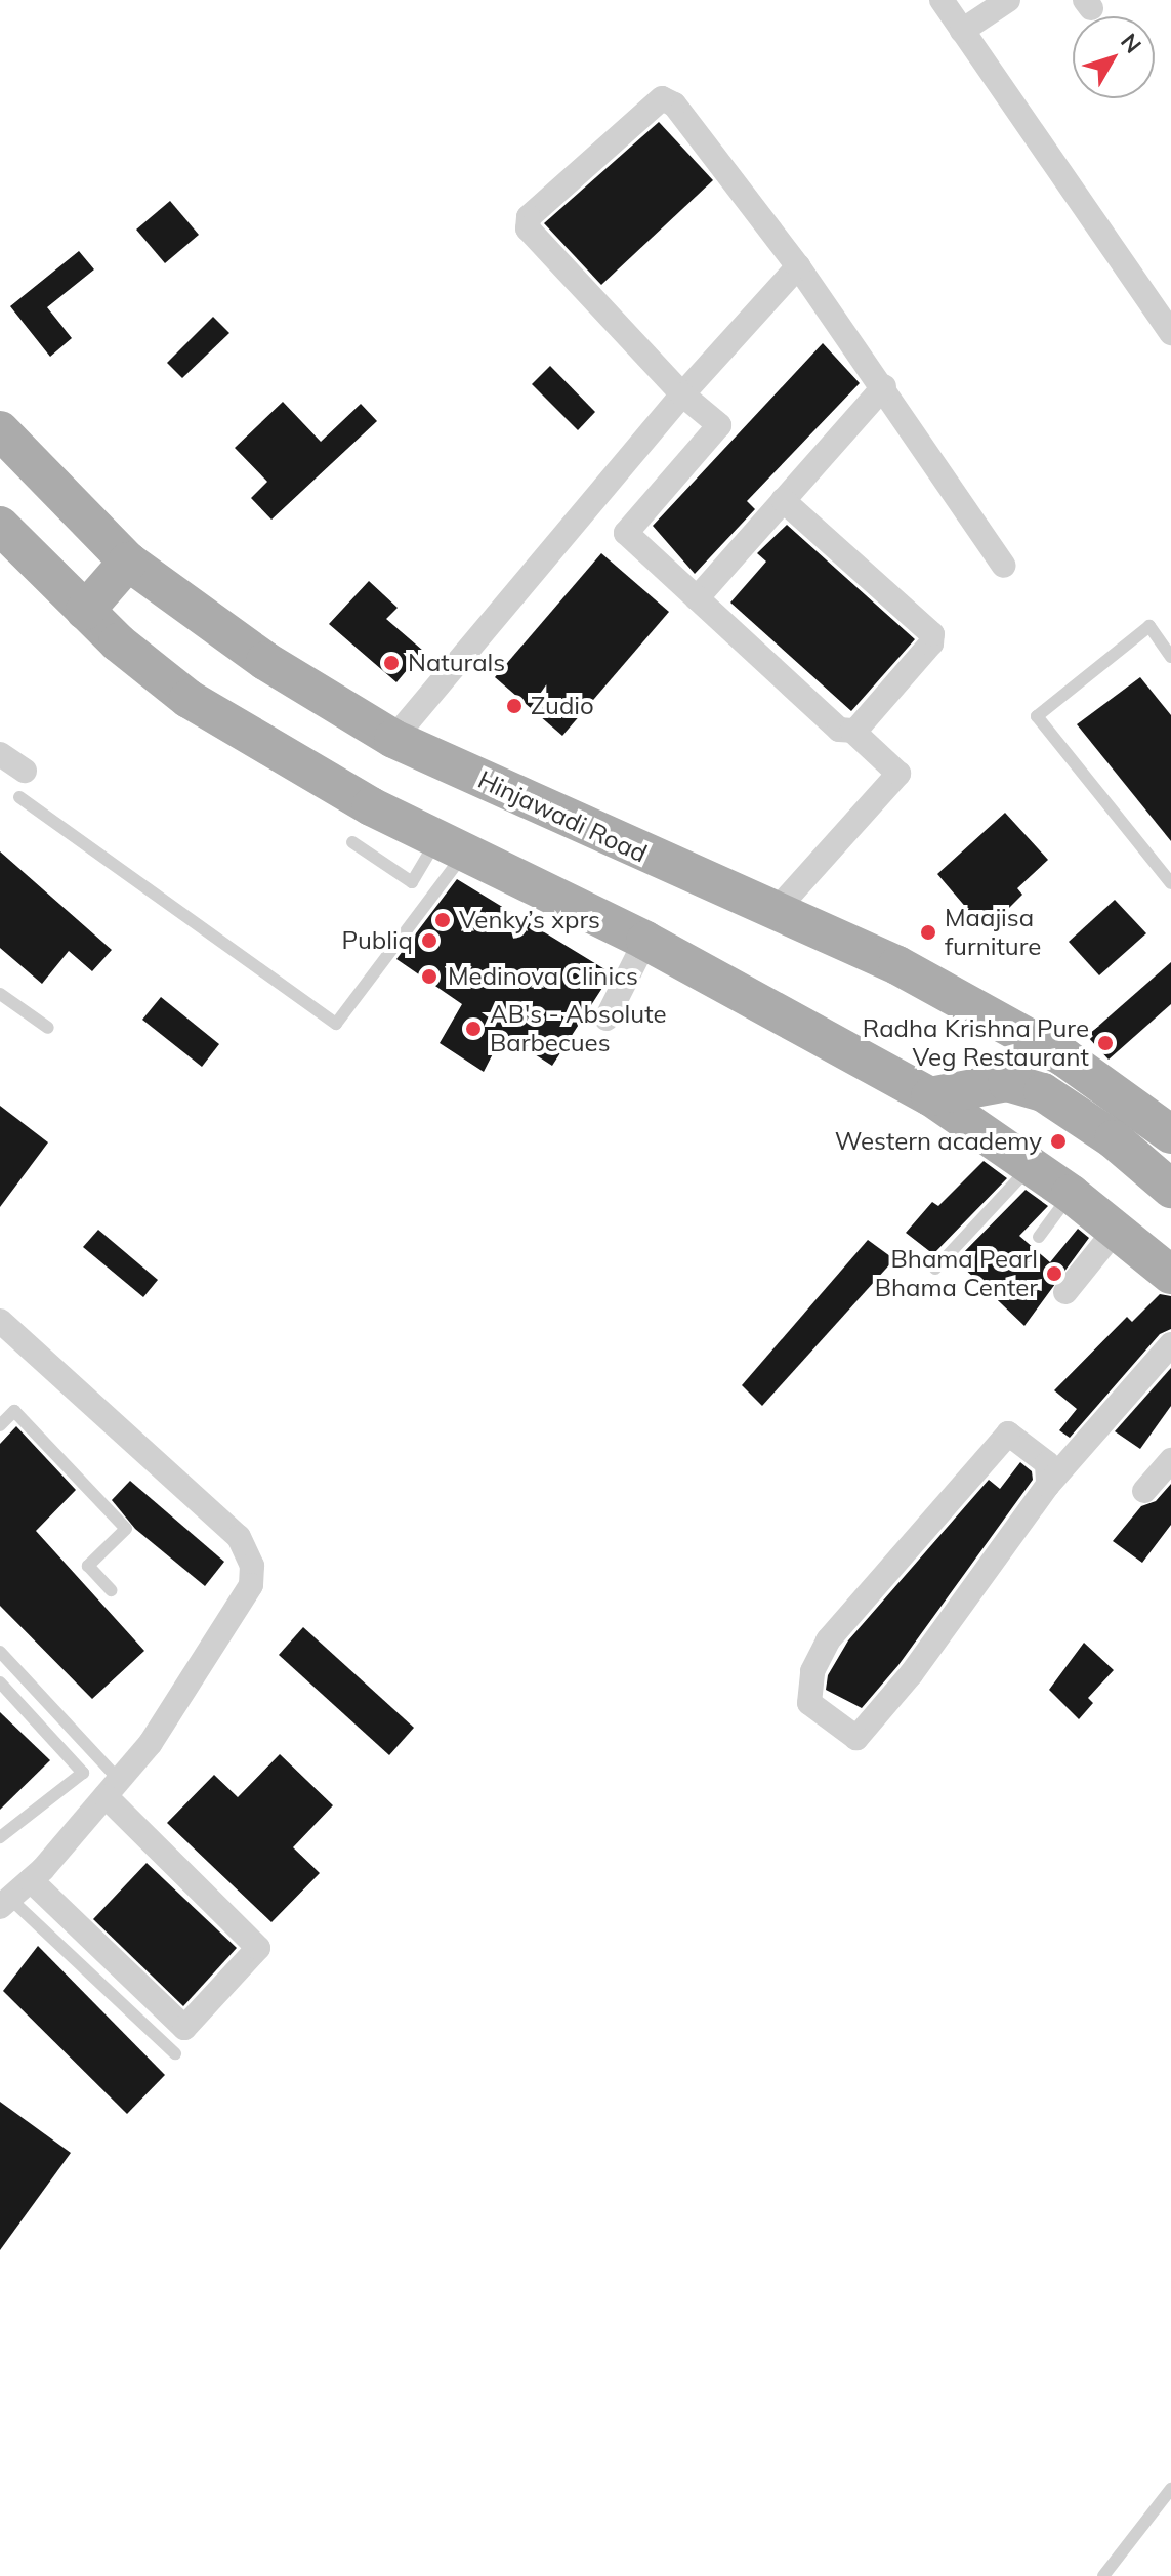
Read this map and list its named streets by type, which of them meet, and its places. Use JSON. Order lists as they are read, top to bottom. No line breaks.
{"streets":{"main road":["Hinjawadi Road"]},"places":["Naturals","Zudio","Venky’s xprs","Maajisa furniture","Publiq","Medinova Clinics","AB's - Absolute Barbecues","Radha Krishna Pure Veg Restaurant","Western academy","Bhama Pearl Bhama Center"],"north":"top right"}
